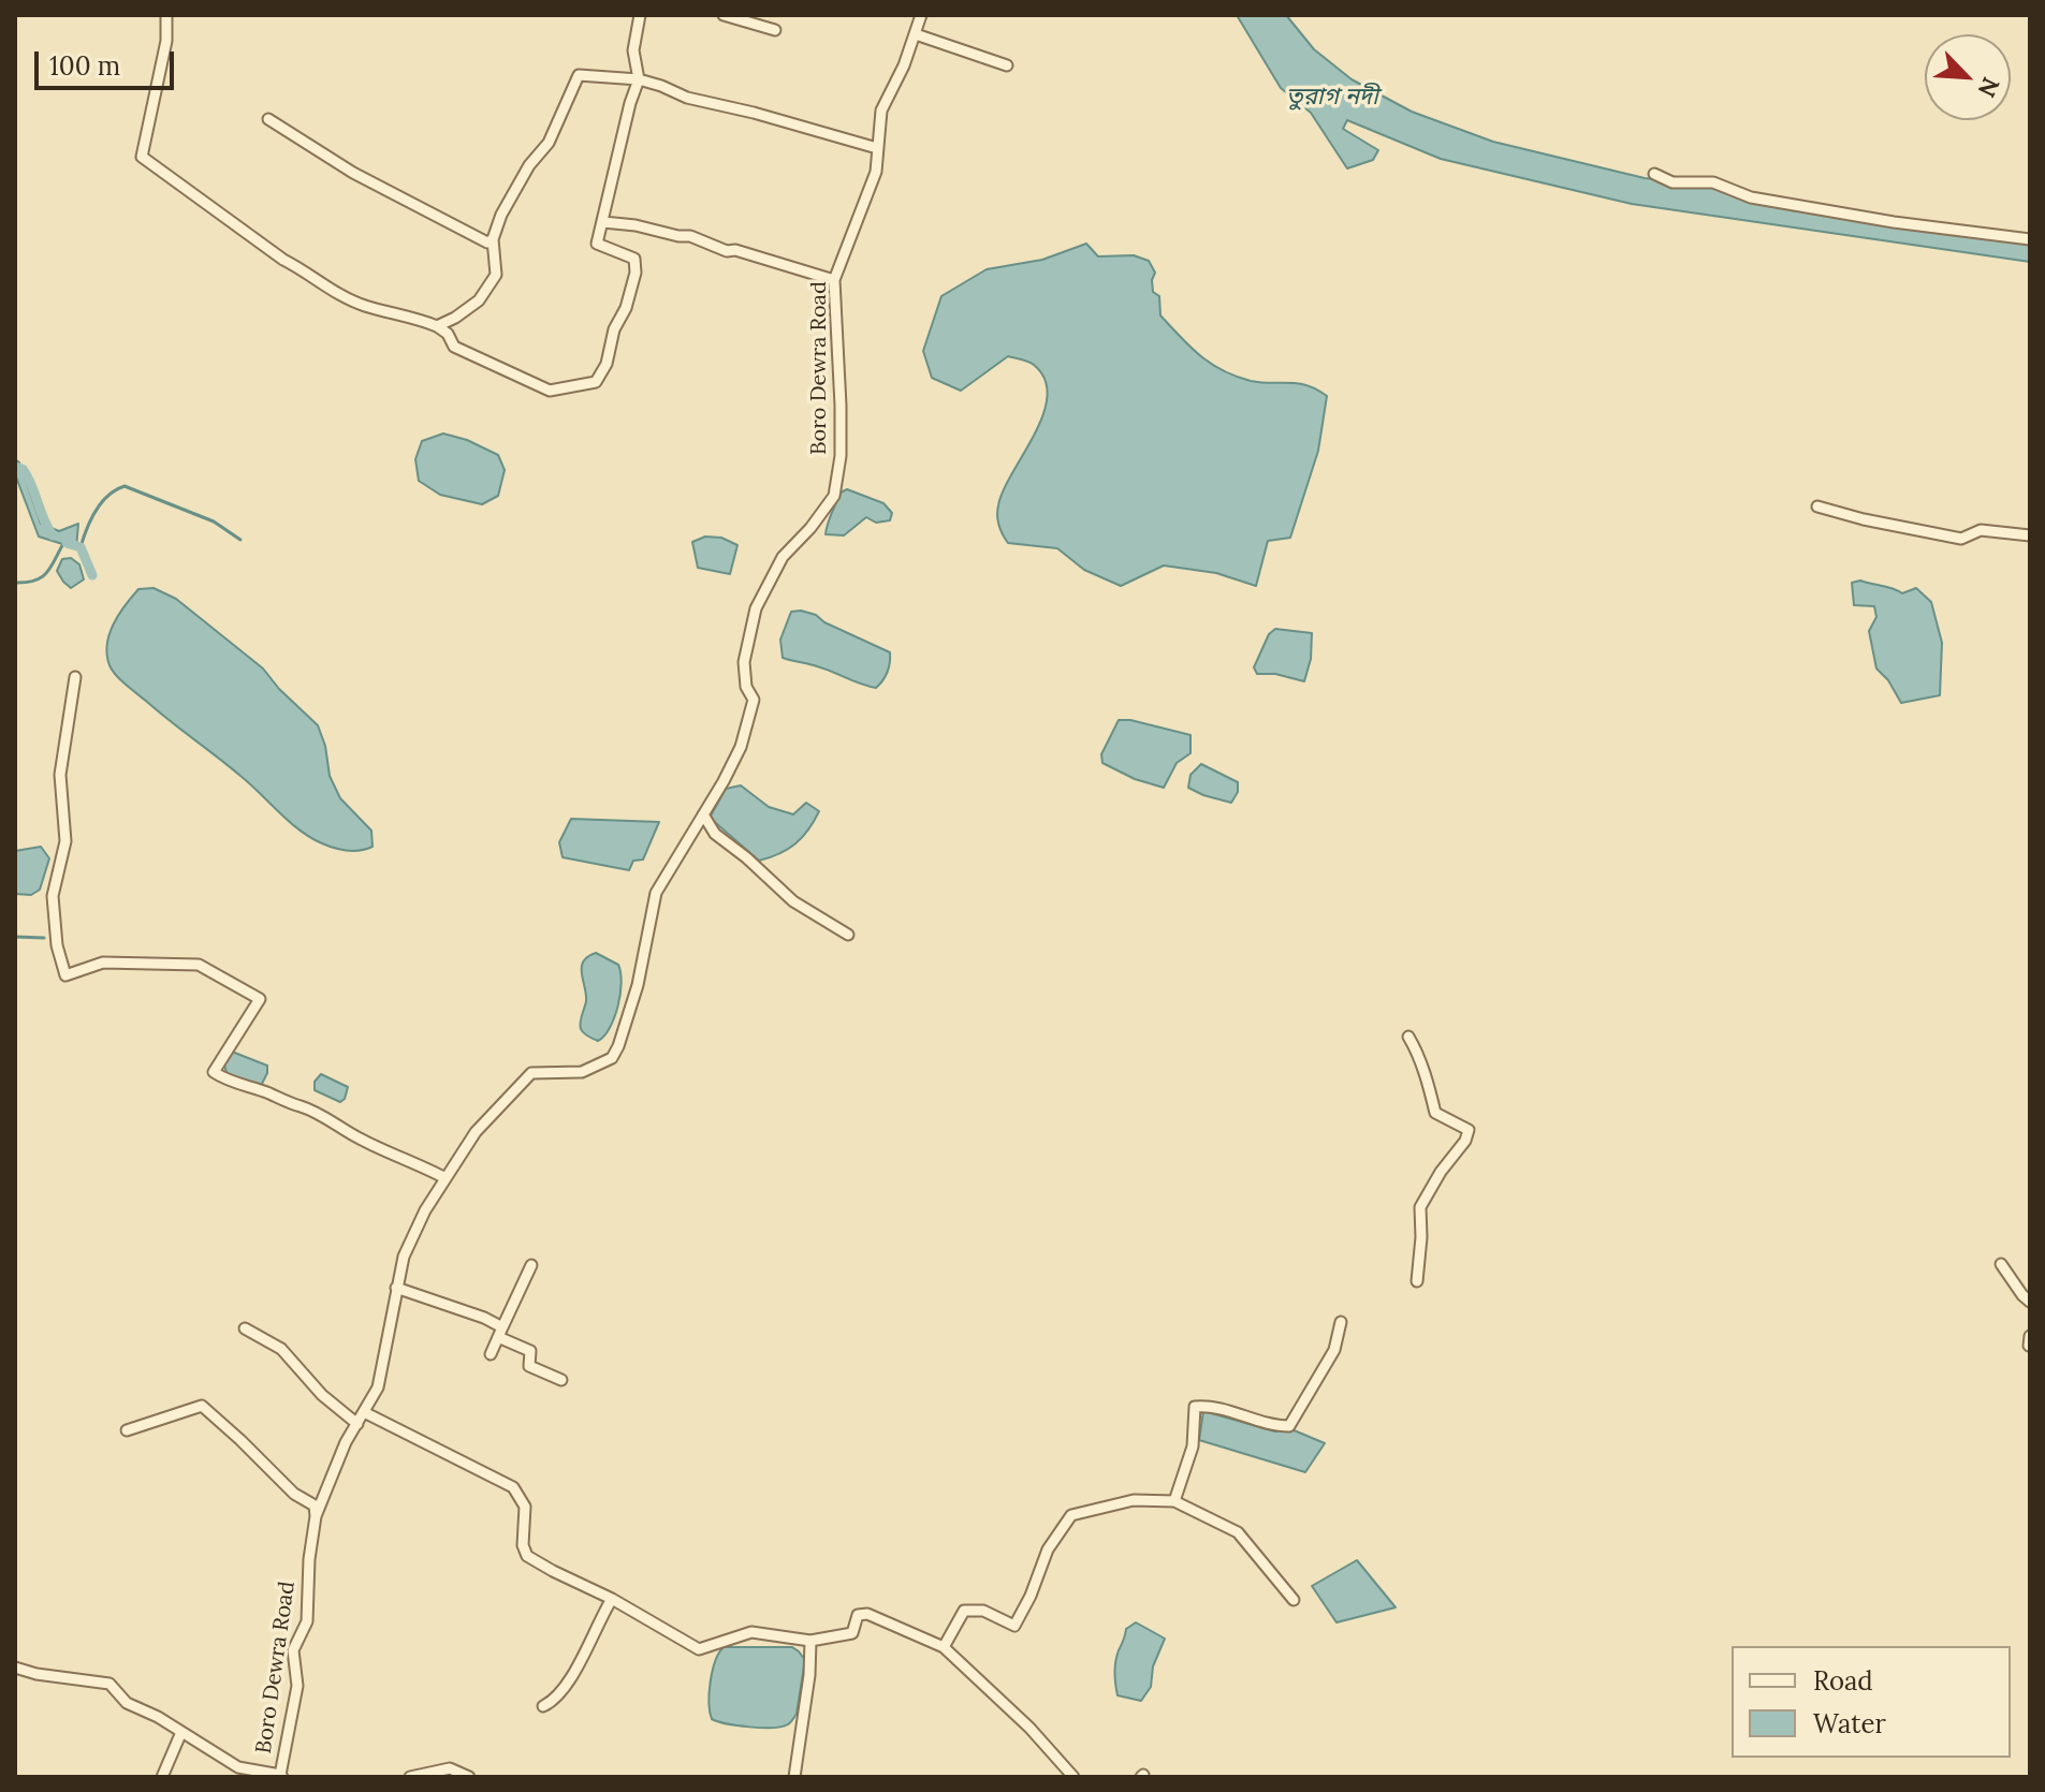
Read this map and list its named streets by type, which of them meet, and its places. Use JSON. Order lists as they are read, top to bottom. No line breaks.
{"streets":{"street":["Boro Dewra Road"]},"water":["তুরাগ নদী"],"legend":["Road","Water"],"scale_bar":"100 m","north":"bottom right"}
